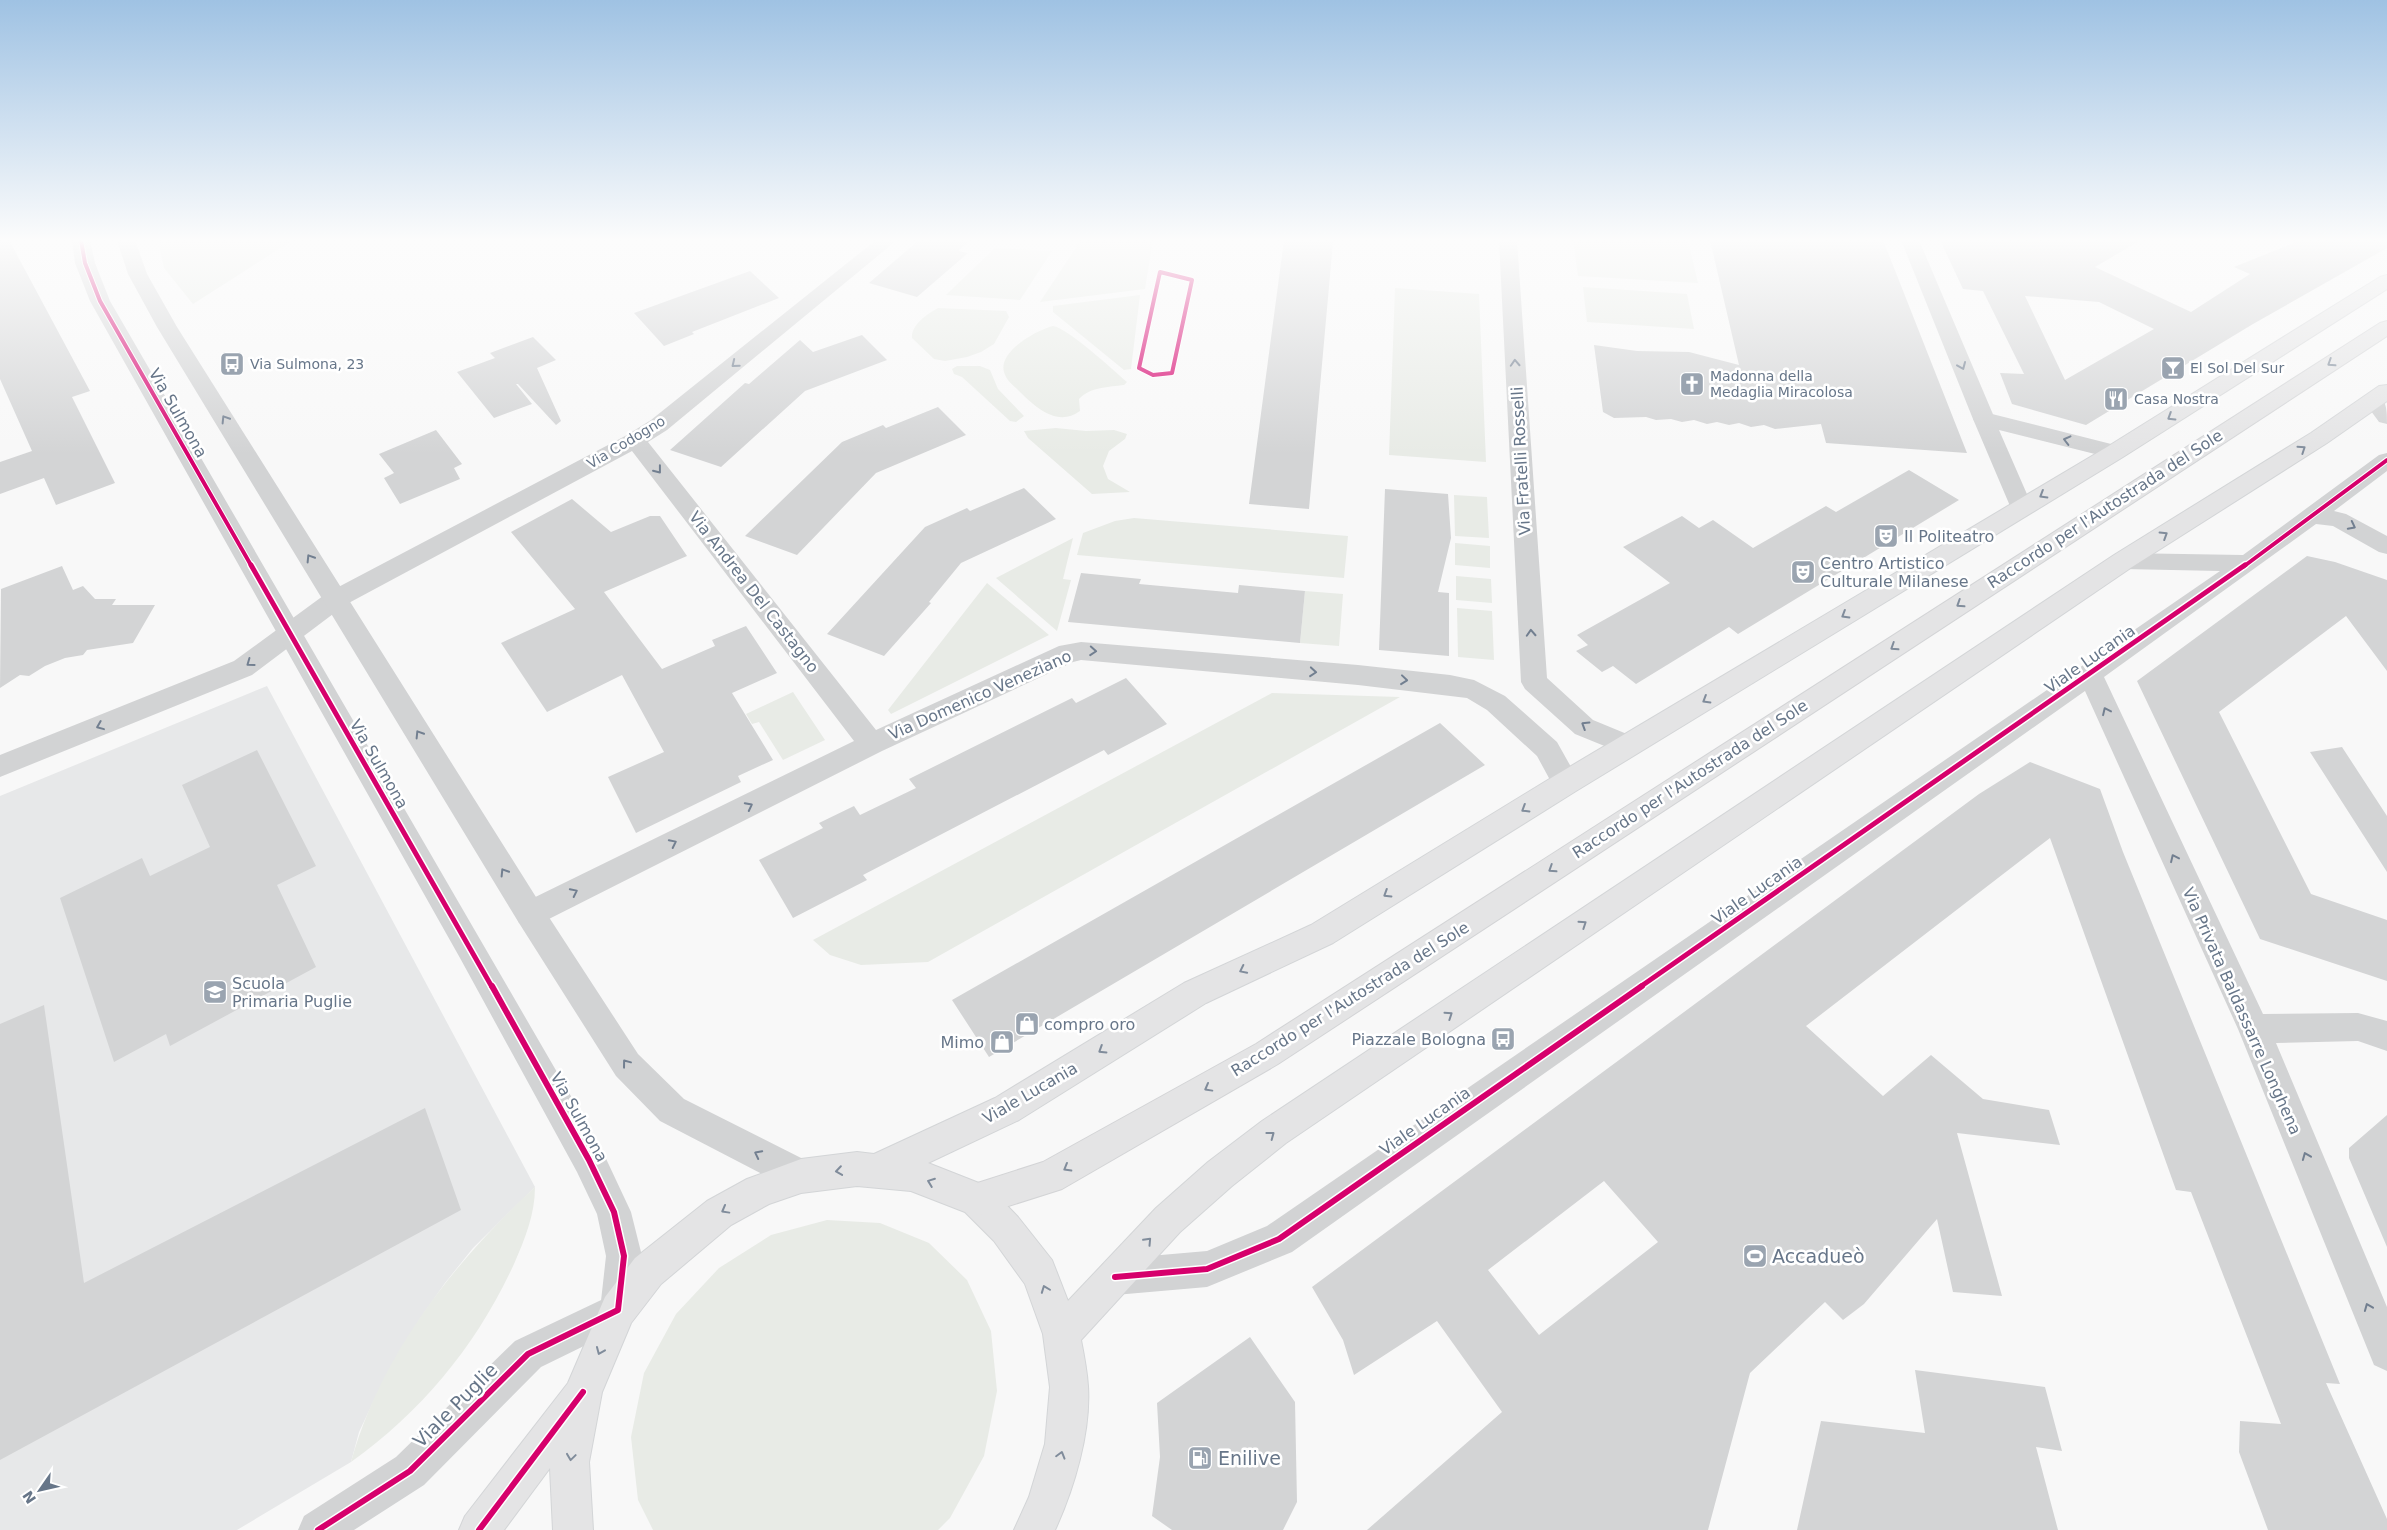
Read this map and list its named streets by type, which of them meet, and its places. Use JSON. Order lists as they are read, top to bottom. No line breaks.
{"streets":{"main road":["Raccordo per l'Autostrada del Sole","Viale Lucania"],"street":["Via Sulmona","Via Codogno","Via Fratelli Rosselli","Via Andrea Del Castagno","Via Domenico Veneziano","Via Privata Baldassarre Longhena","Viale Puglie"]},"crossings":[["Via Sulmona","Viale Puglie"],["Via Codogno","Via Andrea Del Castagno"],["Via Andrea Del Castagno","Via Domenico Veneziano"],["Viale Lucania","Via Domenico Veneziano"],["Viale Lucania","Via Privata Baldassarre Longhena"]],"one_way":["Via Codogno","Via Fratelli Rosselli","Via Andrea Del Castagno","Via Domenico Veneziano","Via Privata Baldassarre Longhena"],"places":{"bus stop":["Via Sulmona, 23","Piazzale Bologna"],"bar":["El Sol Del Sur"],"church":["Madonna della Medaglia Miracolosa"],"restaurant":["Casa Nostra"],"theatre":["Il Politeatro","Centro Artistico Culturale Milanese"],"school or university":["Scuola Primaria Puglie"],"shop":["compro oro","Mimo"],"sports":["Accadueò"],"fuel station":["Enilive"]},"north":"bottom left"}
